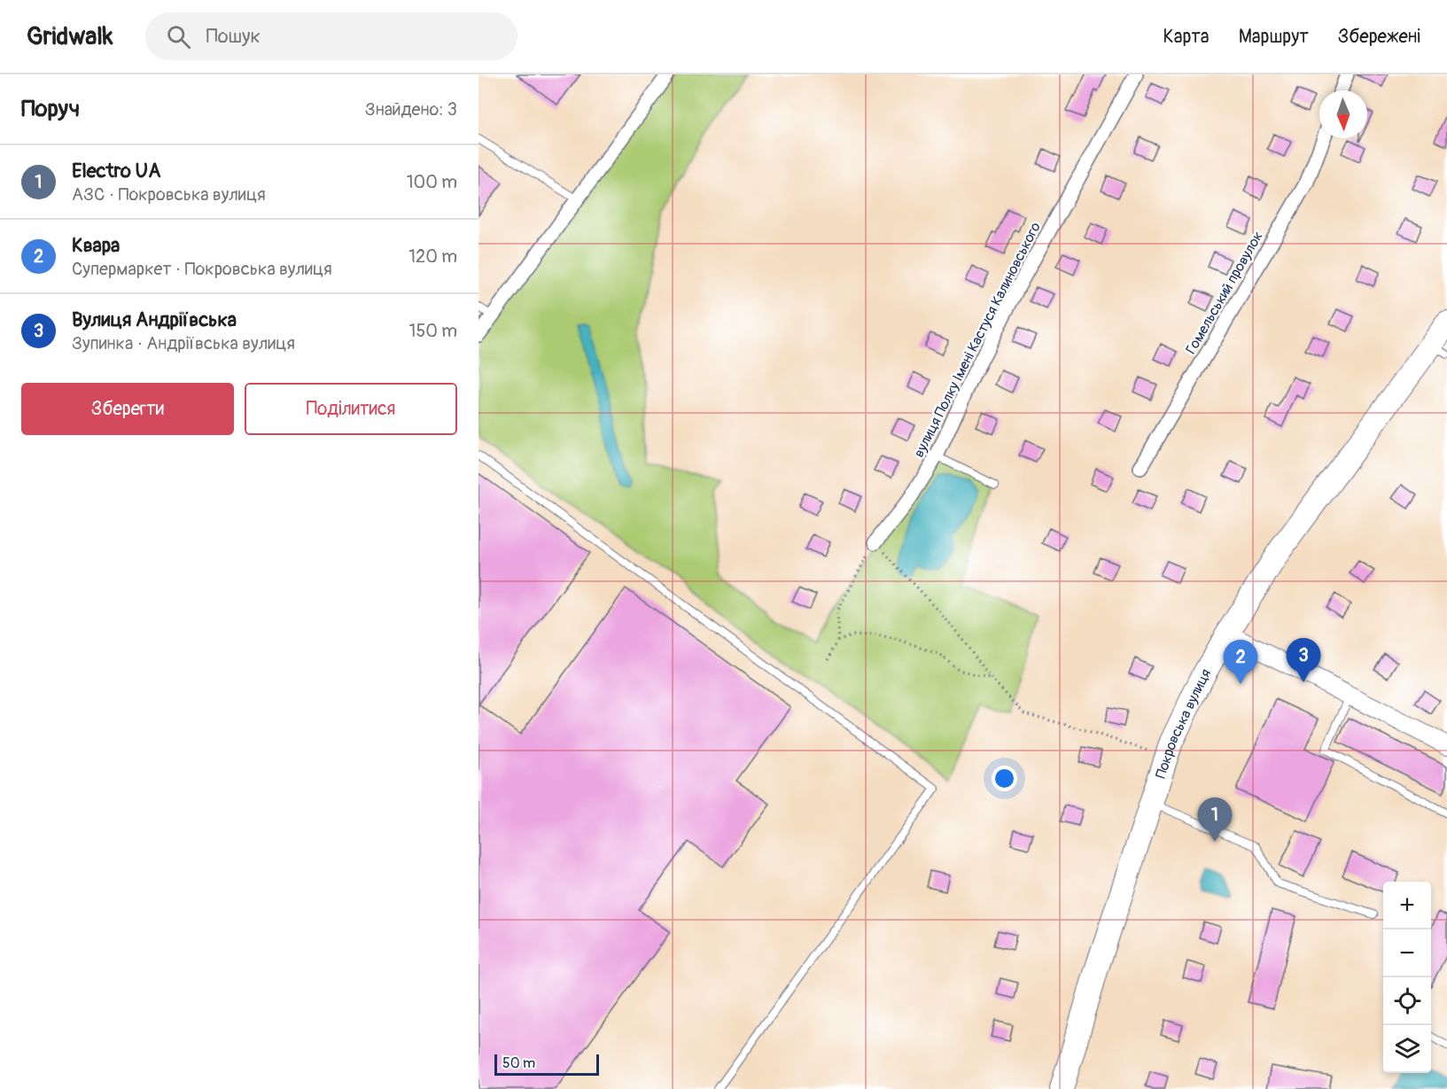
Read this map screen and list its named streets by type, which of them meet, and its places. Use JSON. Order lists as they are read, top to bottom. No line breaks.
{"streets":{"highway":["Покровська вулиця"],"street":["Гомельський провулок","вулиця Полку Імені Кастуся Калиновського"]},"scale_bar":"50 m","north":"bottom","page":{"header":"Gridwalk","search":"Пошук","nav":["Карта","Маршрут","Збережені"],"heading":["Поруч","Знайдено: 3"],"list":[{"mark":"1","name":"Electro UA","note":"АЗС · Покровська вулиця","value":"100 m"},{"mark":"2","name":"Квара","note":"Супермаркет · Покровська вулиця","value":"120 m"},{"mark":"3","name":"Вулиця Андріївська","note":"Зупинка · Андріївська вулиця","value":"150 m"}],"buttons":["Зберегти","Поділитися"],"pins":["3","2","1"],"map_buttons":["+","−"],"scale":"50 m"}}
